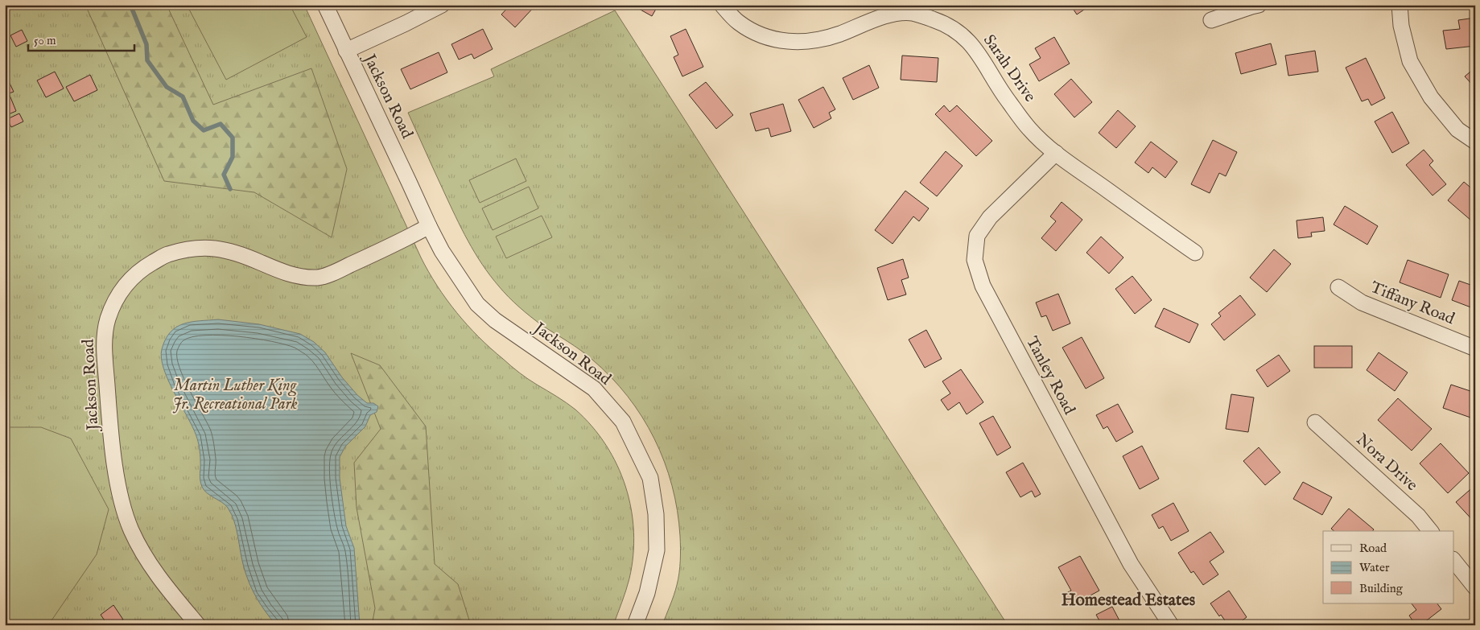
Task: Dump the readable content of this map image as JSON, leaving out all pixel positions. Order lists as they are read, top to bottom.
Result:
{
  "streets": {
    "street": [
      "Sarah Drive",
      "Jackson Road",
      "Tiffany Road",
      "Tanley Road",
      "Nora Drive"
    ]
  },
  "crossings": [
    ["Sarah Drive", "Tanley Road"]
  ],
  "districts": ["Homestead Estates"],
  "parks": ["Martin Luther King Jr. Recreational Park"],
  "legend": ["Road", "Water", "Building"],
  "scale_bar": "50 m"
}
